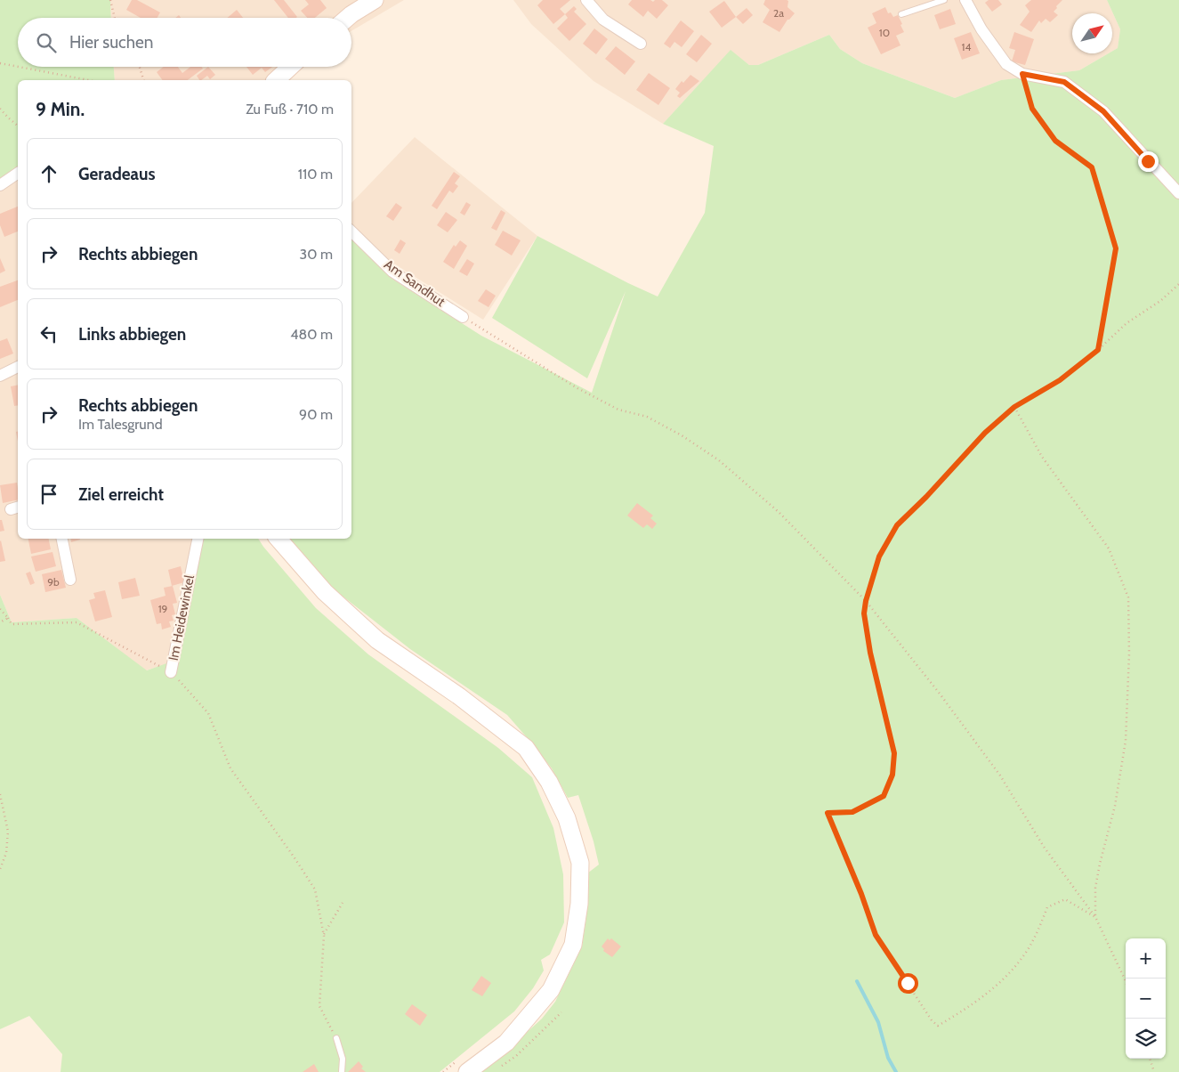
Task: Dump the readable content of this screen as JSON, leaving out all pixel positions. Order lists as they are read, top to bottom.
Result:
{
  "streets": {
    "street": ["Am Sandhut", "Im Heidewinkel"]
  },
  "house_numbers": [
    "2a",
    "10",
    "14",
    "9b",
    "19"
  ],
  "north": "top right",
  "page": {
    "search": "Hier suchen",
    "heading": ["9 Min.", "Zu Fuß · 710 m"],
    "list": [
      ["Geradeaus", "110 m"],
      ["Rechts abbiegen", "30 m"],
      ["Links abbiegen", "480 m"],
      ["Rechts abbiegen", "Im Talesgrund", "90 m"],
      "Ziel erreicht"
    ],
    "map_buttons": ["+", "−"]
  }
}
